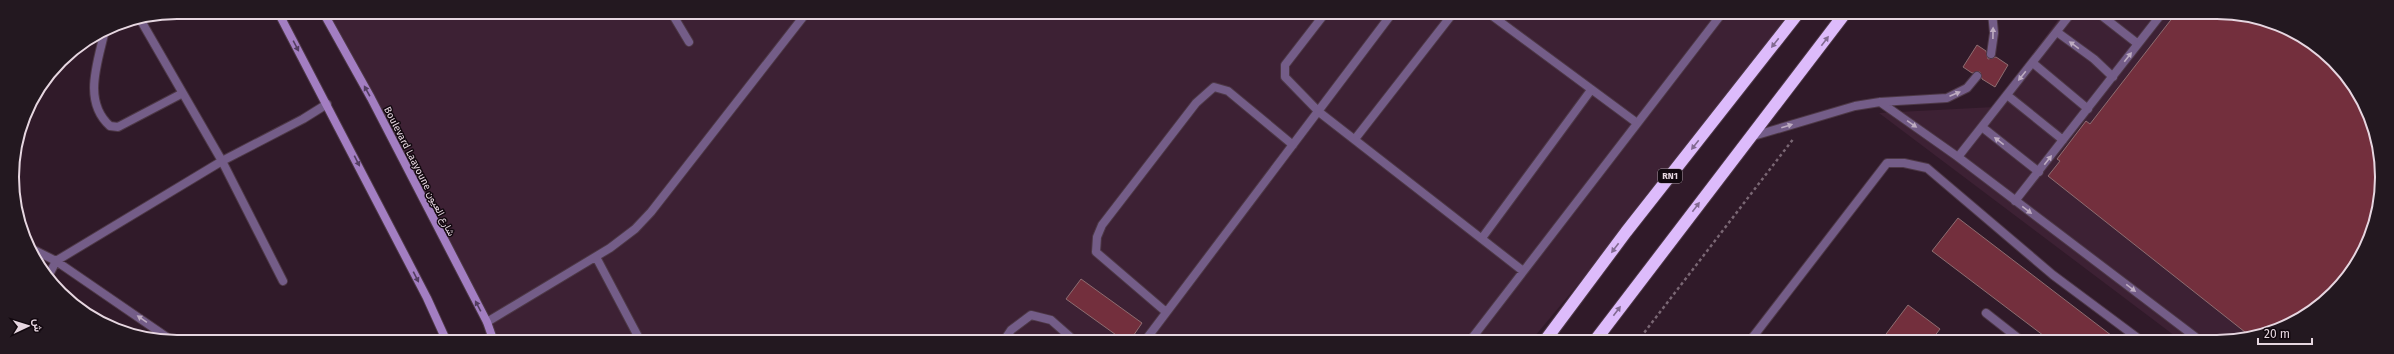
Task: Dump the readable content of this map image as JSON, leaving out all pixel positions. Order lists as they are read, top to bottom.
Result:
{
  "streets": {
    "highway": ["RN1"],
    "street": ["Boulevard Laayoune شارع العيون"]
  },
  "scale_bar": "20 m",
  "north": "right"
}
